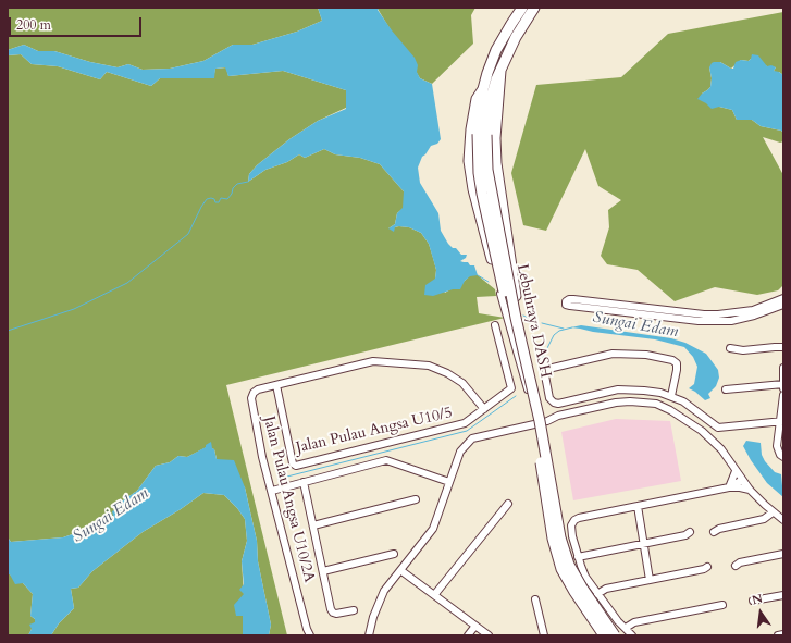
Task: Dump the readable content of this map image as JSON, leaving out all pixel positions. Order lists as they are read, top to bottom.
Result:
{
  "streets": {
    "highway": ["Lebuhraya DASH"],
    "street": ["Jalan Pulau Angsa U10/5", "Jalan Pulau Angsa U10/2A"]
  },
  "crossings": [
    ["Jalan Pulau Angsa U10/5", "Jalan Pulau Angsa U10/2A"]
  ],
  "water": ["Sungai Edam"],
  "scale_bar": "200 m",
  "north": "top"
}
